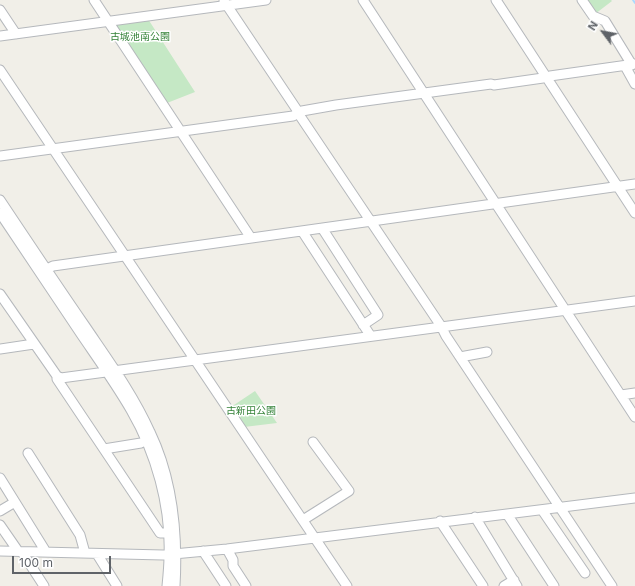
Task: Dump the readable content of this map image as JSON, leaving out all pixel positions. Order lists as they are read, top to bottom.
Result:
{
  "parks": ["古城池南公園", "古新田公園"],
  "scale_bar": "100 m",
  "north": "top left"
}
